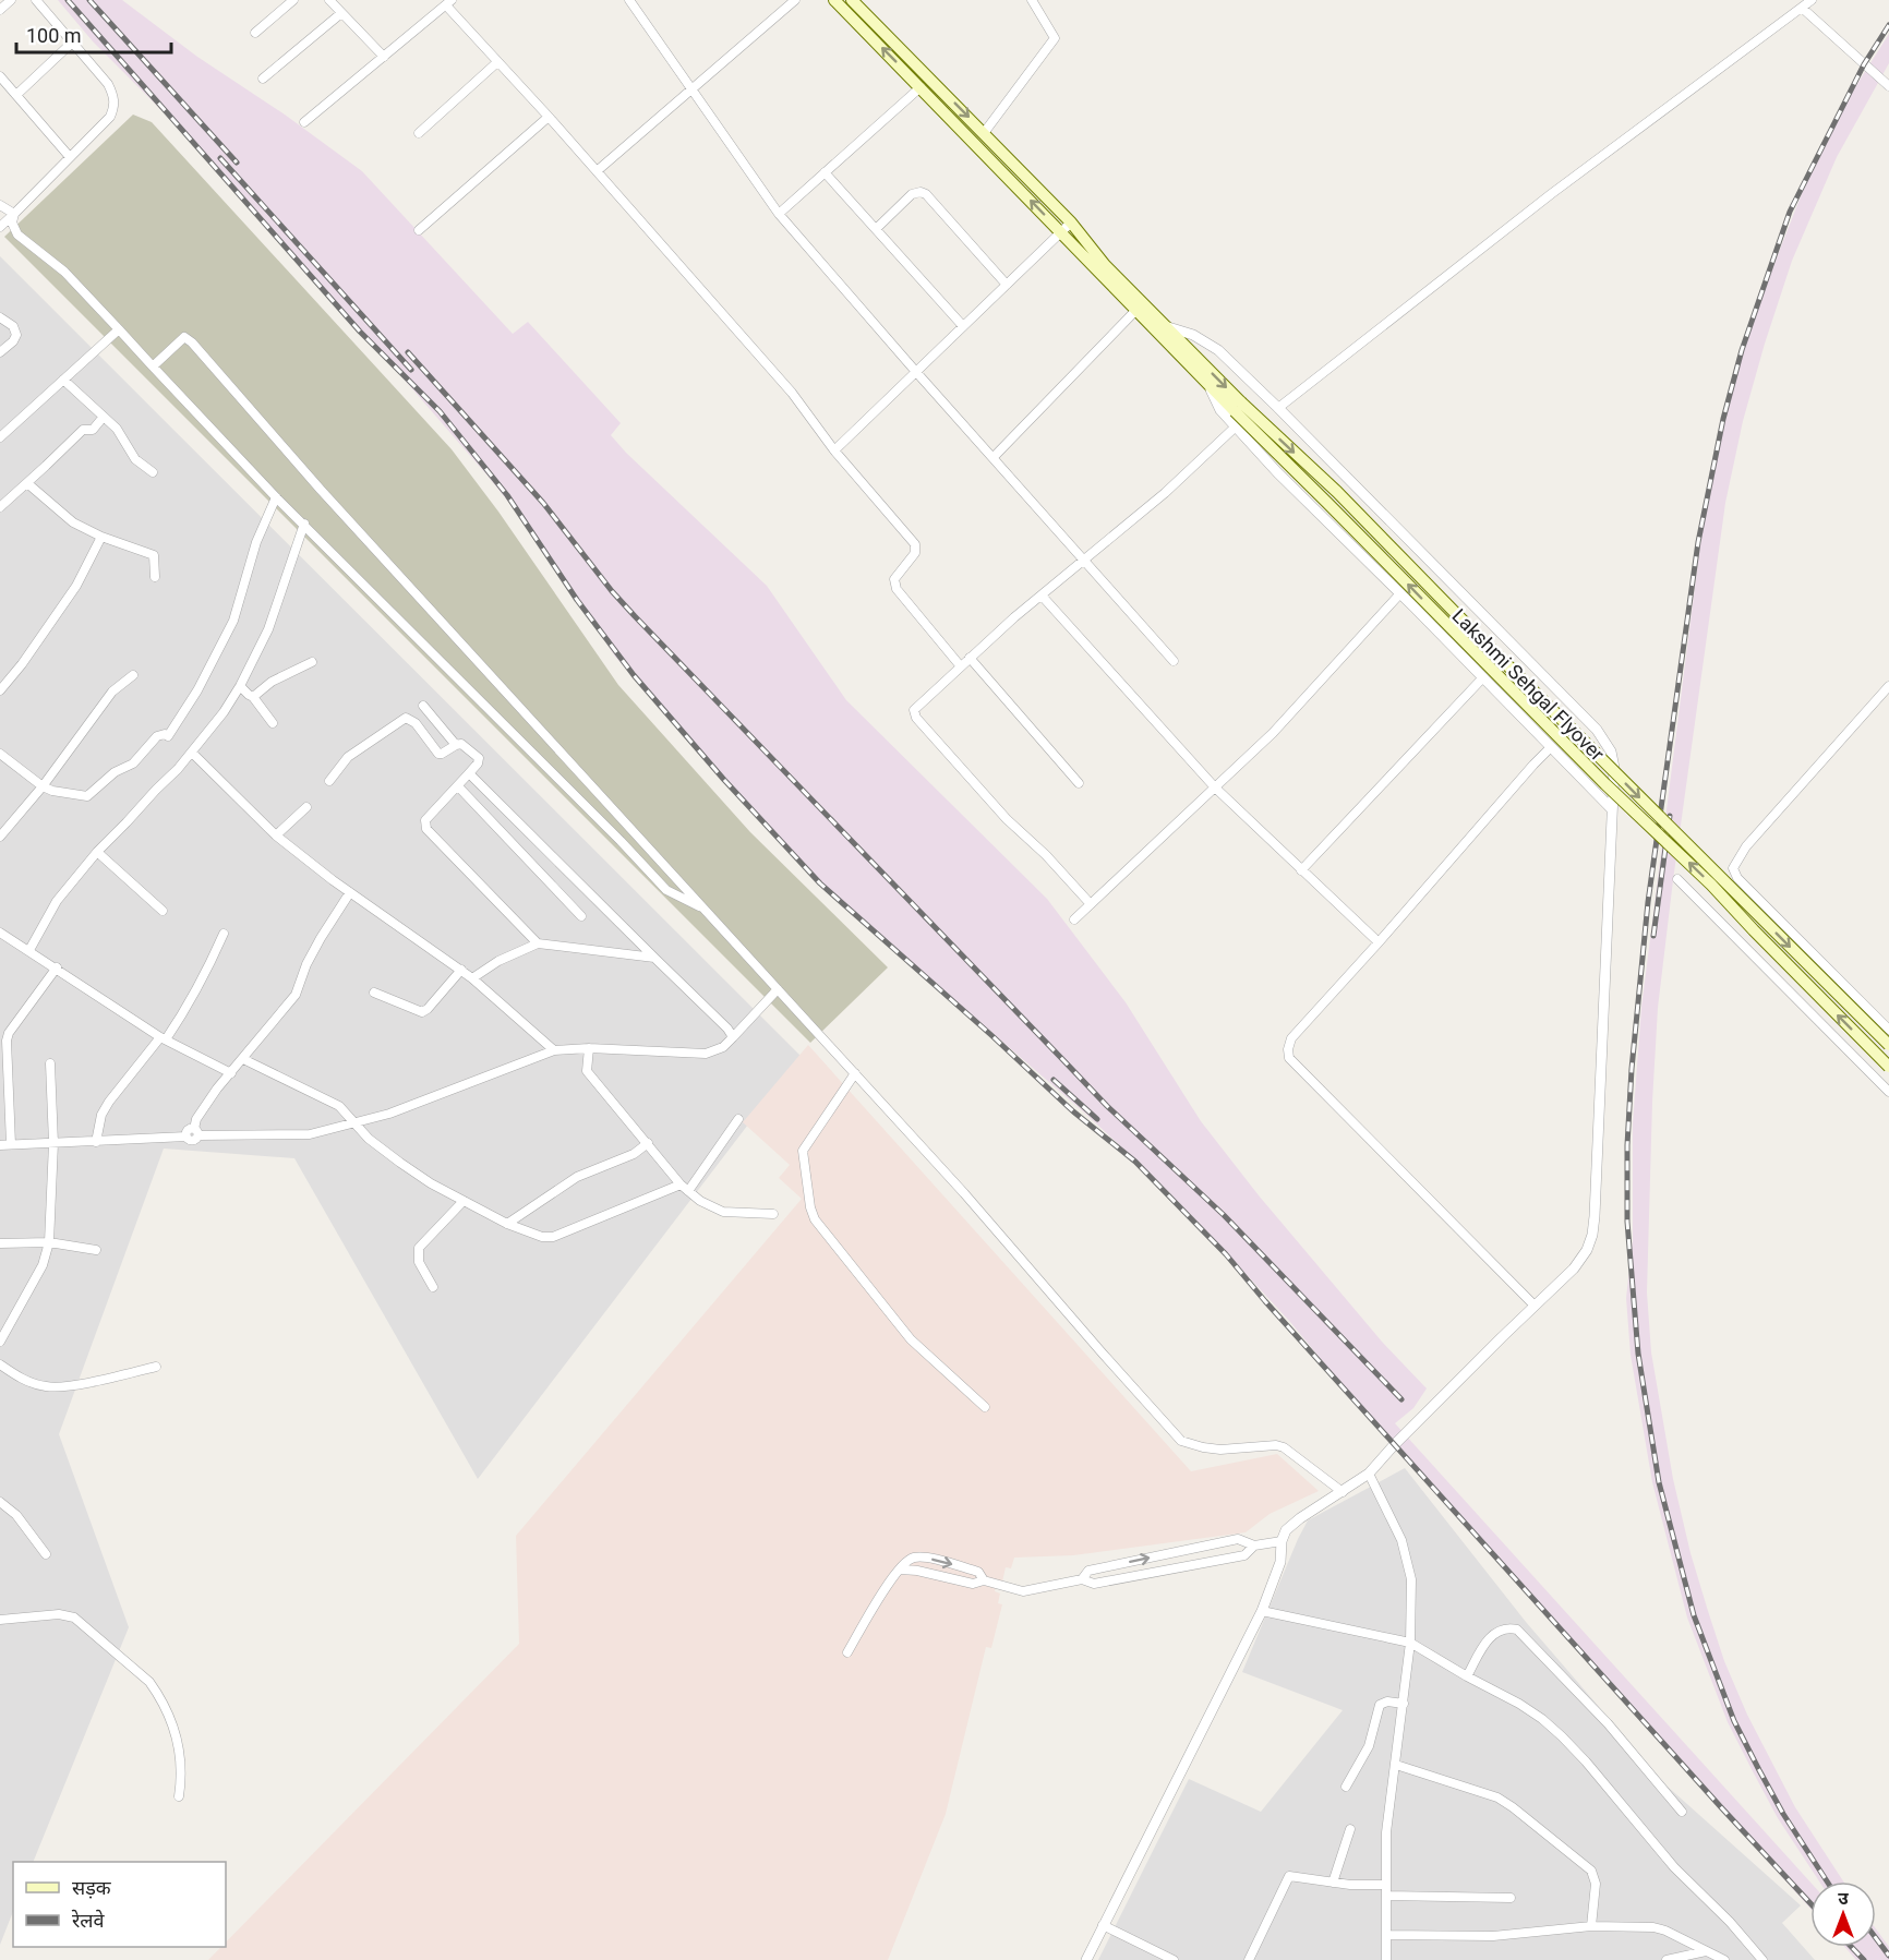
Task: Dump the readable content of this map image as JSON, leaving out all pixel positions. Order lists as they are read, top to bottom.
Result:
{
  "streets": {
    "main road": ["Lakshmi Sehgal Flyover"]
  },
  "legend": ["सड़क", "रेलवे"],
  "scale_bar": "100 m",
  "north": "top"
}
